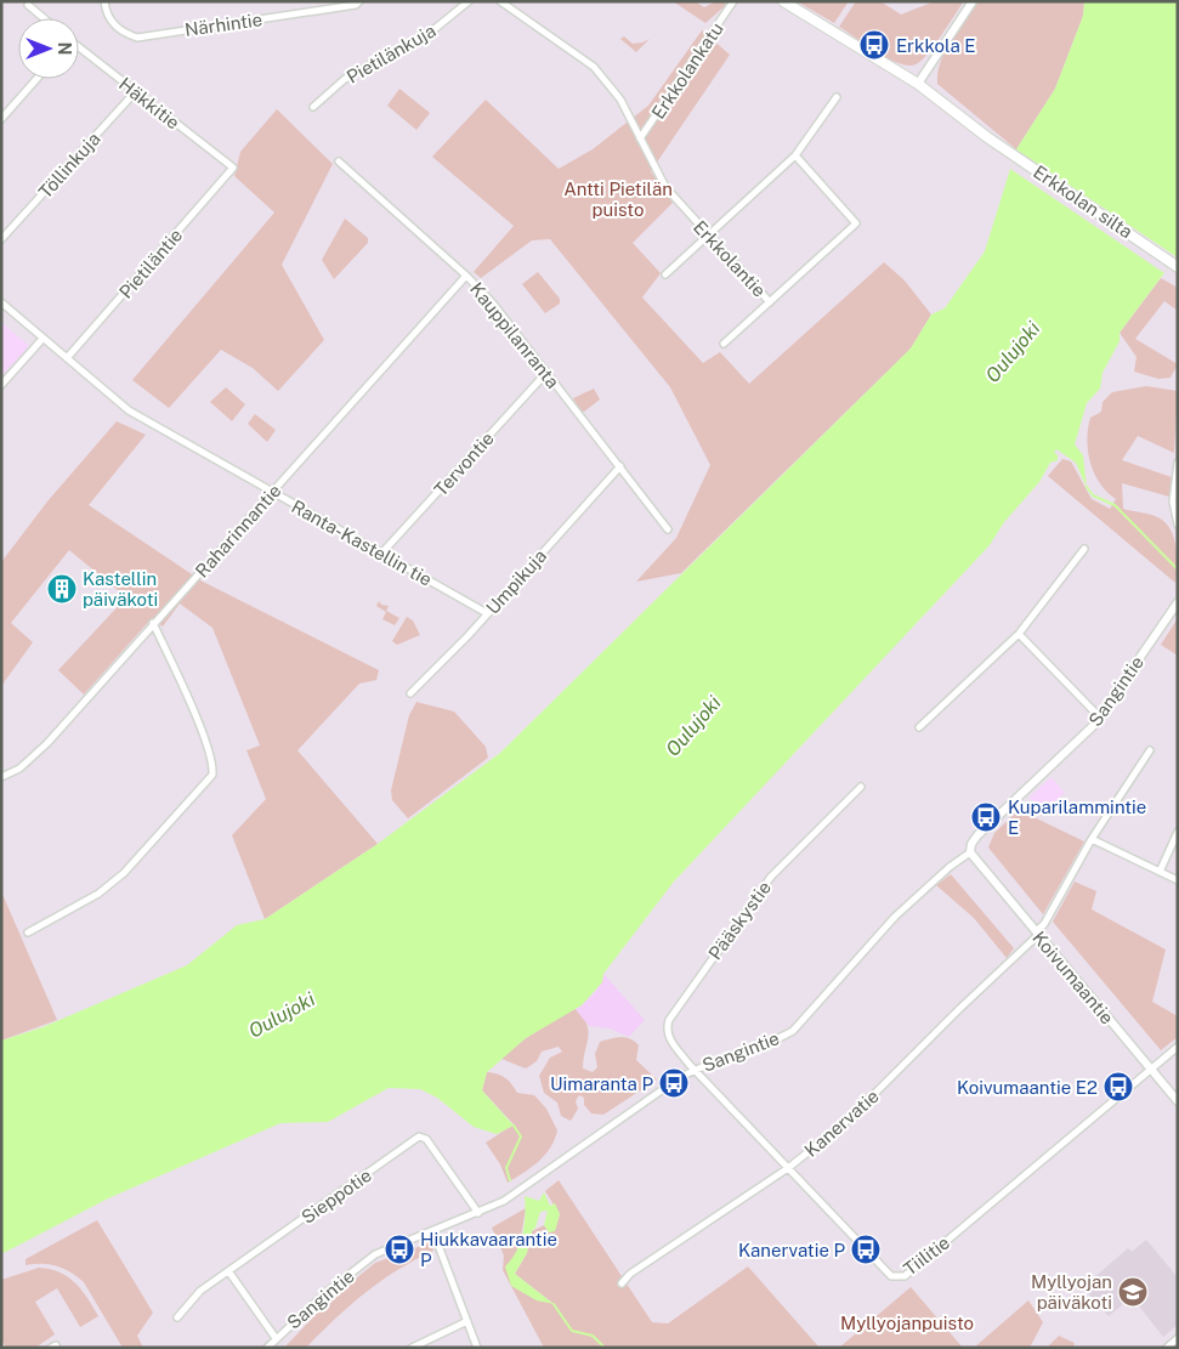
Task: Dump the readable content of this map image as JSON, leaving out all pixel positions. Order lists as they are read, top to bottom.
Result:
{
  "streets": {
    "main road": ["Erkkolan silta"],
    "street": [
      "Närhintie",
      "Pietilänkuja",
      "Erkkolankatu",
      "Häkkitie",
      "Töllinkuja",
      "Erkkolantie",
      "Pietiläntie",
      "Kauppilanranta",
      "Tervontie",
      "Raharinnantie",
      "Ranta-Kastellin tie",
      "Umpikuja",
      "Sangintie",
      "Pääskystie",
      "Koivumaantie",
      "Kanervatie",
      "Sieppotie",
      "Tiilitie"
    ]
  },
  "crossings": [
    ["Erkkolankatu", "Erkkolantie"],
    ["Häkkitie", "Töllinkuja"],
    ["Häkkitie", "Pietiläntie"],
    ["Pietiläntie", "Ranta-Kastellin tie"],
    ["Kauppilanranta", "Tervontie"],
    ["Kauppilanranta", "Raharinnantie"],
    ["Kauppilanranta", "Umpikuja"],
    ["Tervontie", "Ranta-Kastellin tie"],
    ["Raharinnantie", "Ranta-Kastellin tie"],
    ["Ranta-Kastellin tie", "Umpikuja"],
    ["Sangintie", "Pääskystie"],
    ["Sangintie", "Koivumaantie"],
    ["Sangintie", "Sieppotie"],
    ["Sangintie", "Tiilitie"],
    ["Pääskystie", "Tiilitie"],
    ["Koivumaantie", "Kanervatie"],
    ["Koivumaantie", "Tiilitie"],
    ["Kanervatie", "Tiilitie"]
  ],
  "water": ["Oulujoki"],
  "parks": ["Antti Pietilän puisto", "Myllyojanpuisto"],
  "places": {
    "bus stop": [
      "Erkkola E",
      "Kuparilammintie E",
      "Uimaranta P",
      "Koivumaantie E2",
      "Hiukkavaarantie P",
      "Kanervatie P"
    ],
    "building": ["Kastellin päiväkoti"],
    "school or university": ["Myllyojan päiväkoti"]
  },
  "north": "right"
}
